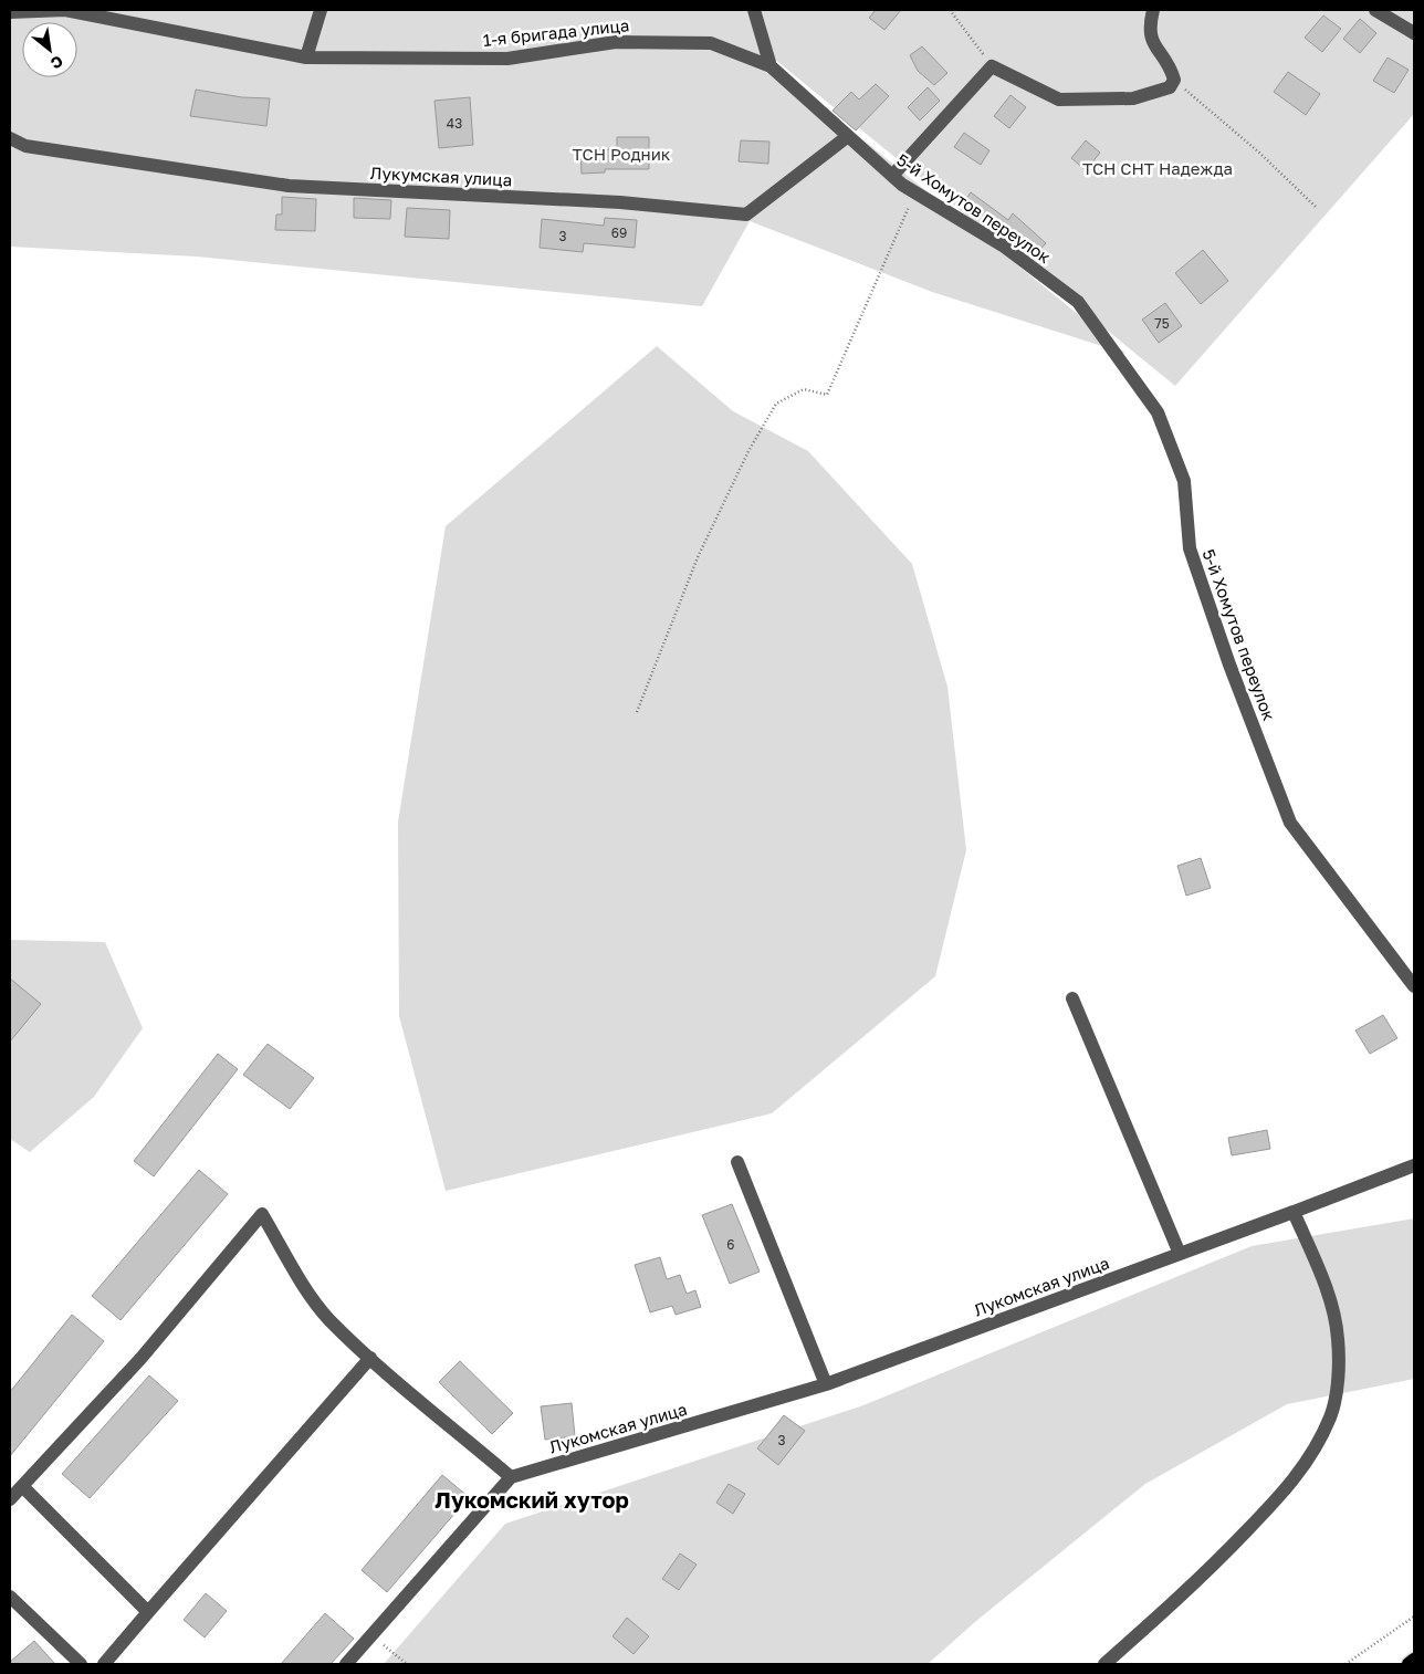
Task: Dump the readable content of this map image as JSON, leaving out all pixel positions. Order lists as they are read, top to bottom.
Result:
{
  "streets": {
    "street": [
      "1-я бригада улица",
      "Лукумская улица",
      "5-й Хомутов переулок",
      "Лукомская улица"
    ]
  },
  "crossings": [
    ["1-я бригада улица", "5-й Хомутов переулок"],
    ["Лукумская улица", "5-й Хомутов переулок"]
  ],
  "districts": ["Лукомский хутор"],
  "parks": ["ТСН Родник", "ТСН СНТ Надежда"],
  "house_numbers": [
    "43",
    "69",
    "3",
    "75",
    "6",
    "3"
  ],
  "north": "bottom right"
}
